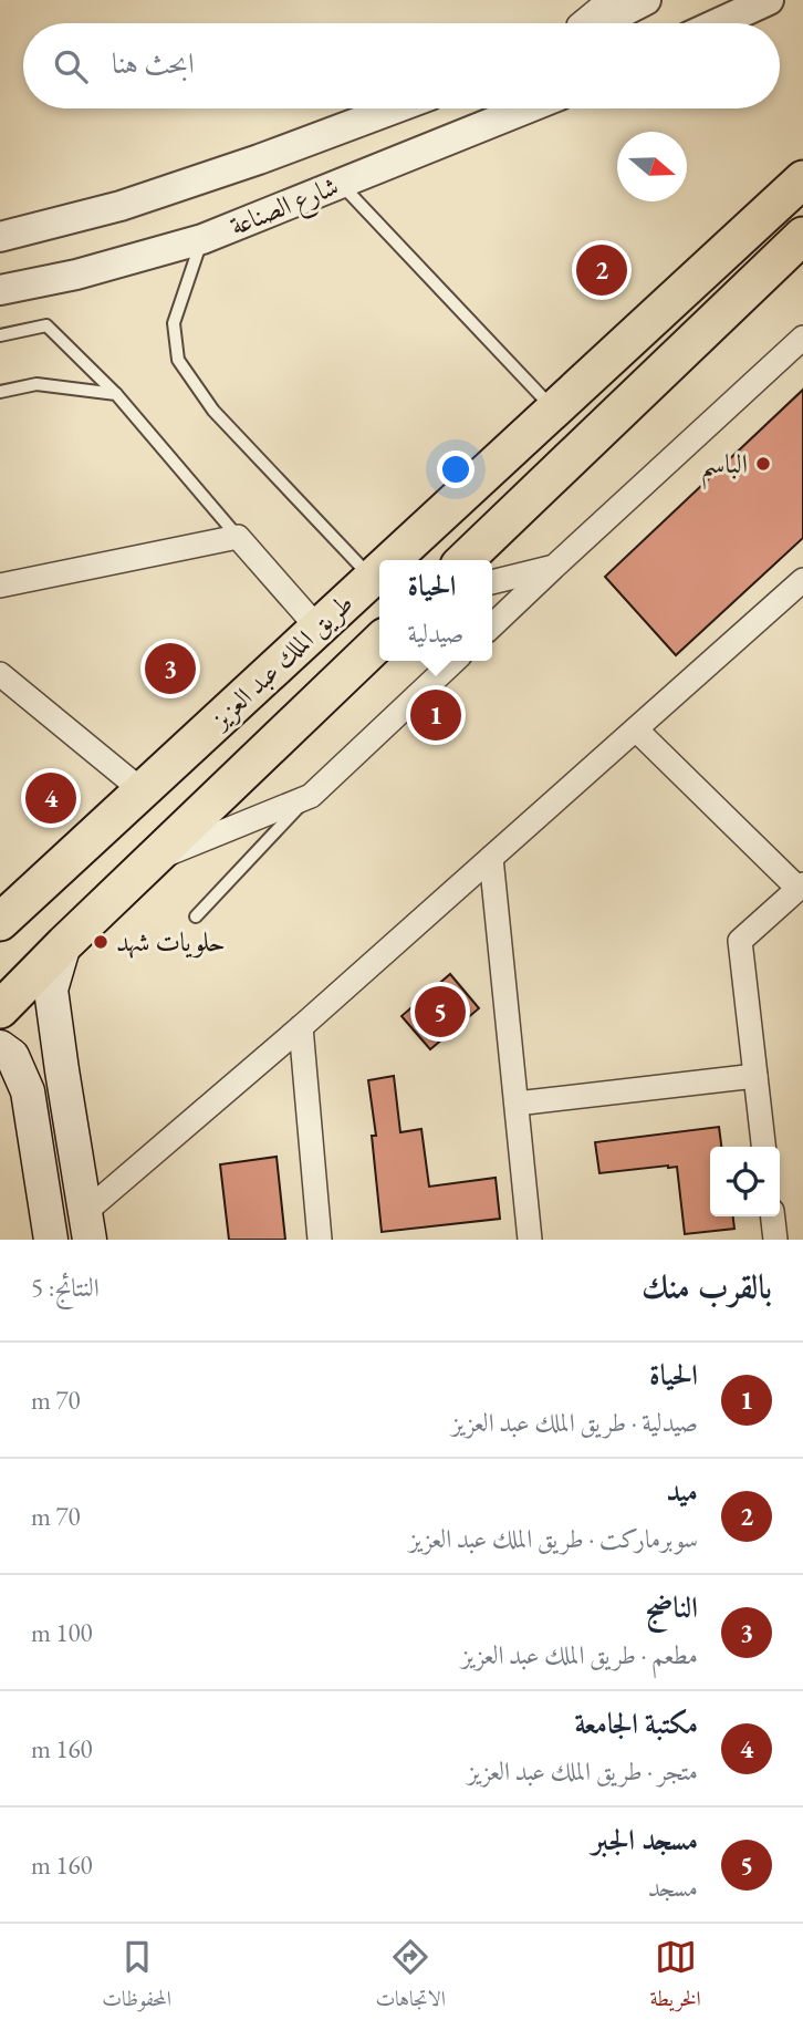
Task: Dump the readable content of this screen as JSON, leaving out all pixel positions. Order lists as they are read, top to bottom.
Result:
{
  "streets": {
    "highway": ["طريق الملك عبد العزيز"],
    "street": ["شارع الصناعة"]
  },
  "places": ["الباسم", "حلويات شهد"],
  "north": "right",
  "page": {
    "search": "ابحث هنا",
    "pins": [
      "2",
      "3",
      "1",
      "4",
      "5"
    ],
    "popup": ["الحياة", "صيدلية"],
    "heading": ["بالقرب منك", "النتائج: 5"],
    "list": [
      {
        "mark": "1",
        "name": "الحياة",
        "note": "صيدلية · طريق الملك عبد العزيز",
        "value": "70 m"
      },
      {
        "mark": "2",
        "name": "ميد",
        "note": "سوبرماركت · طريق الملك عبد العزيز",
        "value": "70 m"
      },
      {
        "mark": "3",
        "name": "الناضج",
        "note": "مطعم · طريق الملك عبد العزيز",
        "value": "100 m"
      },
      {
        "mark": "4",
        "name": "مكتبة الجامعة",
        "note": "متجر · طريق الملك عبد العزيز",
        "value": "160 m"
      },
      {
        "mark": "5",
        "name": "مسجد الجبر",
        "note": "مسجد",
        "value": "160 m"
      }
    ],
    "nav": ["الخريطة", "الاتجاهات", "المحفوظات"]
  }
}
